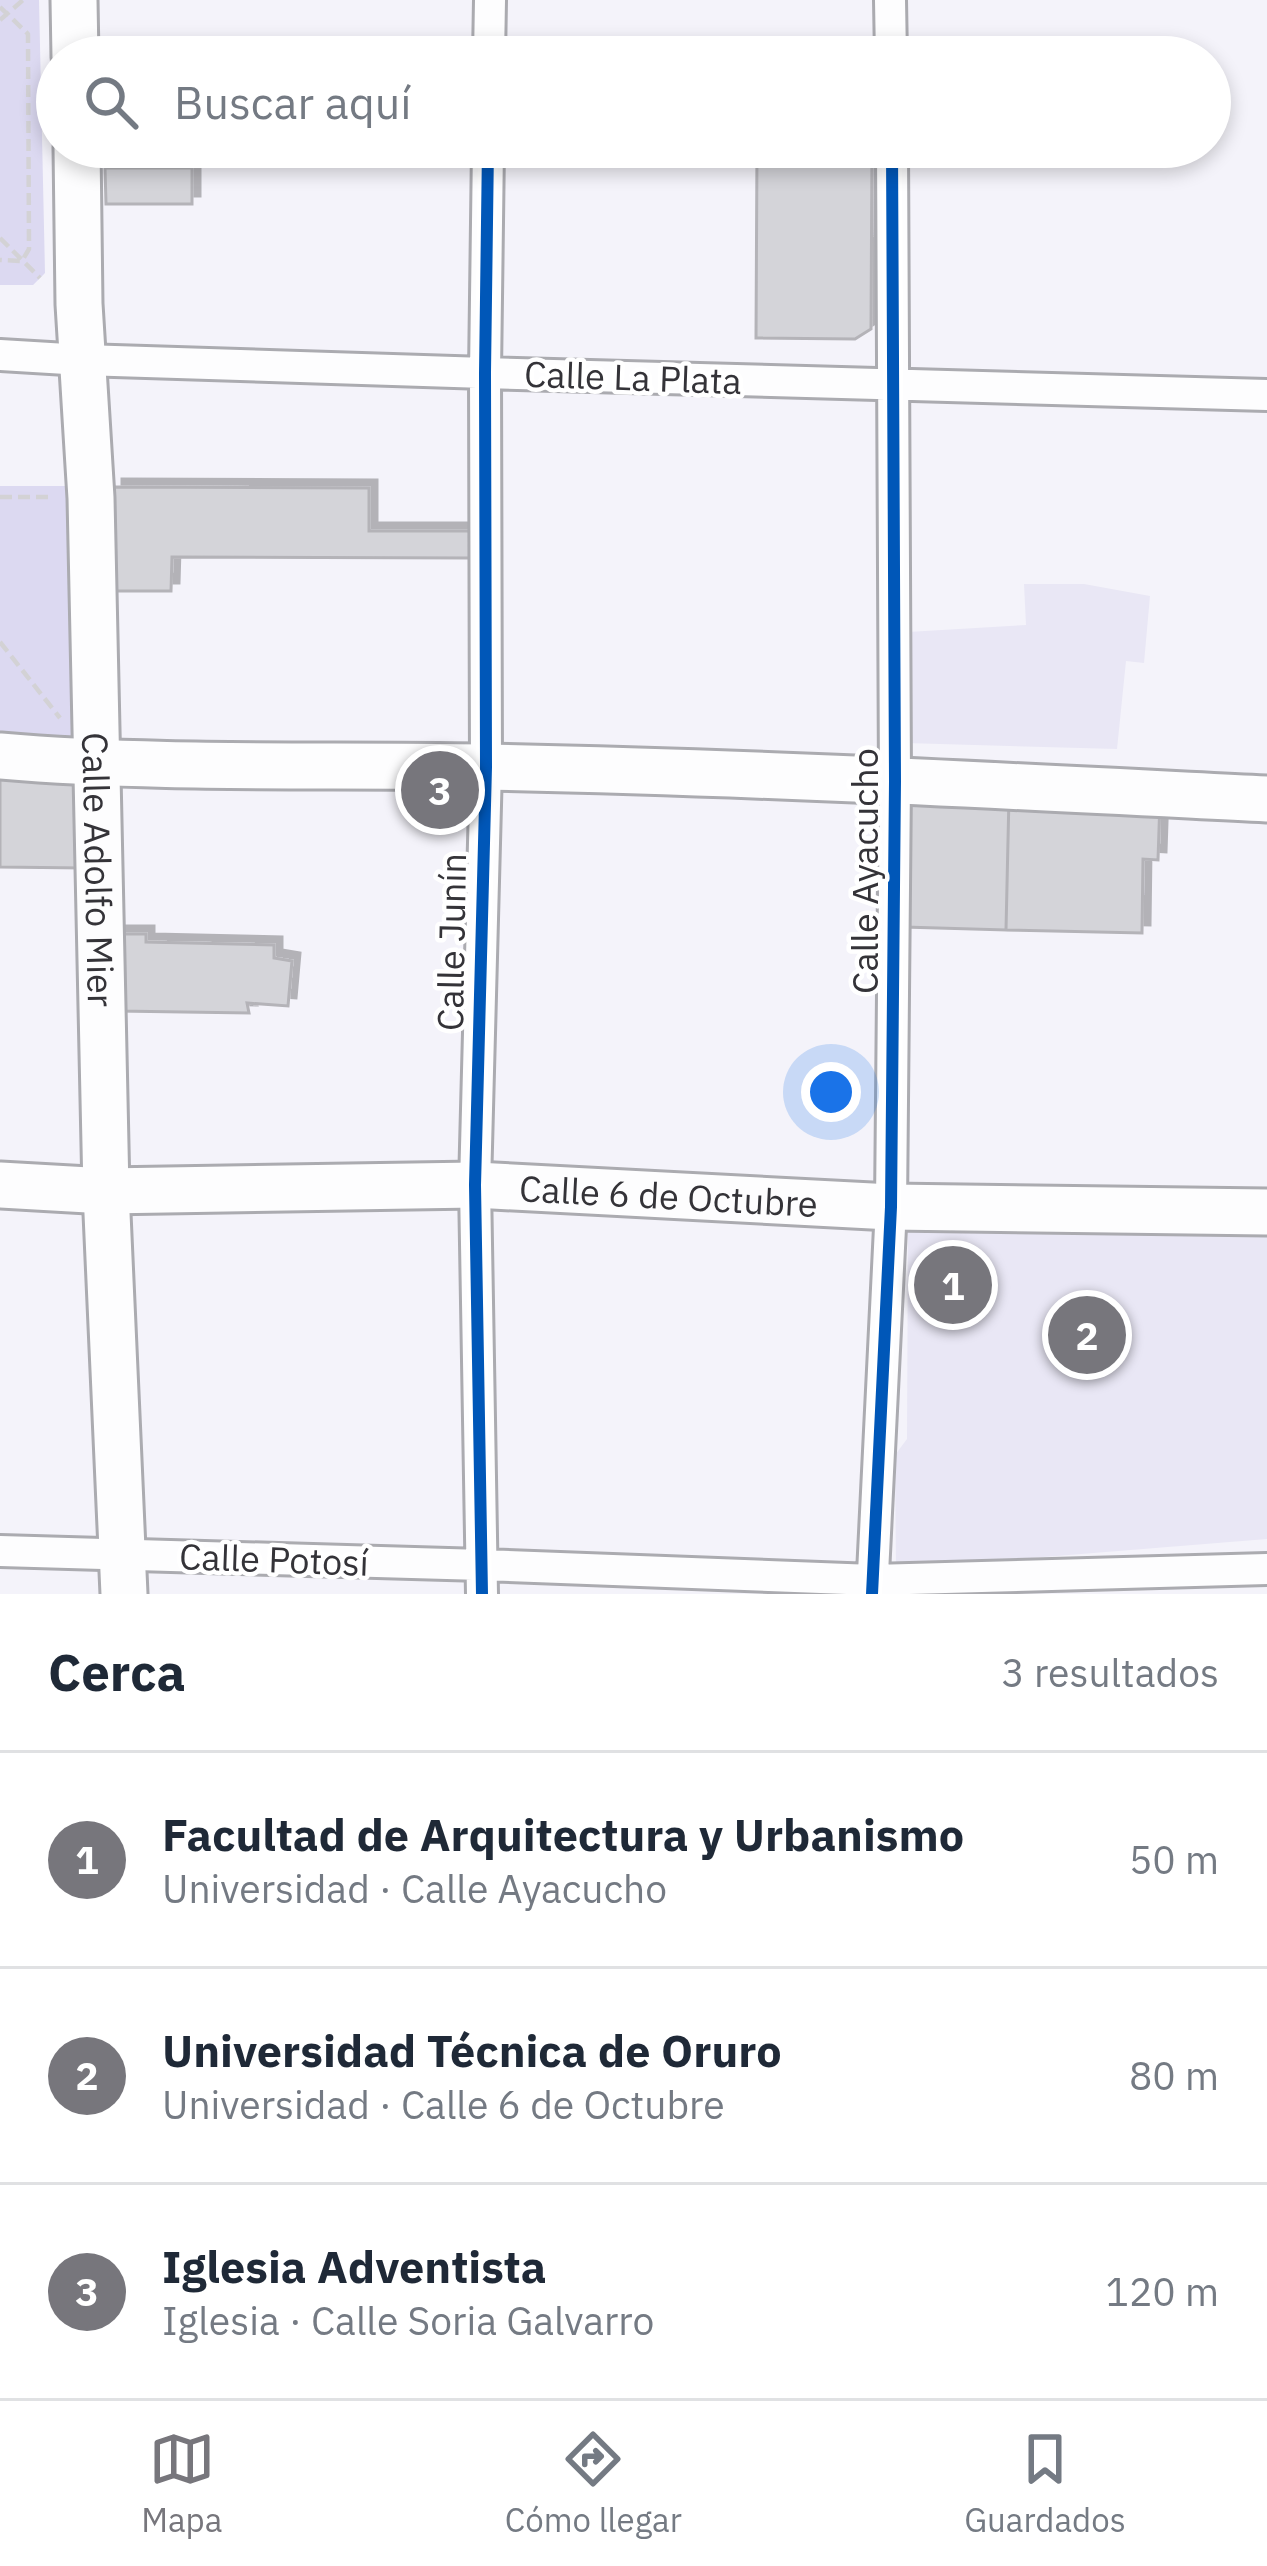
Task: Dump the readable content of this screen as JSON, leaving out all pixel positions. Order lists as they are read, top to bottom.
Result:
{
  "streets": {
    "main road": ["Calle Adolfo Mier", "Calle 6 de Octubre"],
    "street": [
      "Calle La Plata",
      "Calle Ayacucho",
      "Calle Junín",
      "Calle Potosí"
    ]
  },
  "crossings": [
    ["Calle La Plata", "Calle Adolfo Mier"],
    ["Calle La Plata", "Calle Ayacucho"],
    ["Calle La Plata", "Calle Junín"],
    ["Calle Adolfo Mier", "Calle 6 de Octubre"],
    ["Calle Adolfo Mier", "Calle Potosí"],
    ["Calle Ayacucho", "Calle 6 de Octubre"],
    ["Calle Ayacucho", "Calle Potosí"],
    ["Calle Junín", "Calle 6 de Octubre"],
    ["Calle Junín", "Calle Potosí"]
  ],
  "page": {
    "search": "Buscar aquí",
    "pins": ["3", "1", "2"],
    "heading": ["Cerca", "3 resultados"],
    "list": [
      {
        "mark": "1",
        "name": "Facultad de Arquitectura y Urbanismo",
        "note": "Universidad · Calle Ayacucho",
        "value": "50 m"
      },
      {
        "mark": "2",
        "name": "Universidad Técnica de Oruro",
        "note": "Universidad · Calle 6 de Octubre",
        "value": "80 m"
      },
      {
        "mark": "3",
        "name": "Iglesia Adventista",
        "note": "Iglesia · Calle Soria Galvarro",
        "value": "120 m"
      }
    ],
    "nav": ["Mapa", "Cómo llegar", "Guardados"]
  }
}
